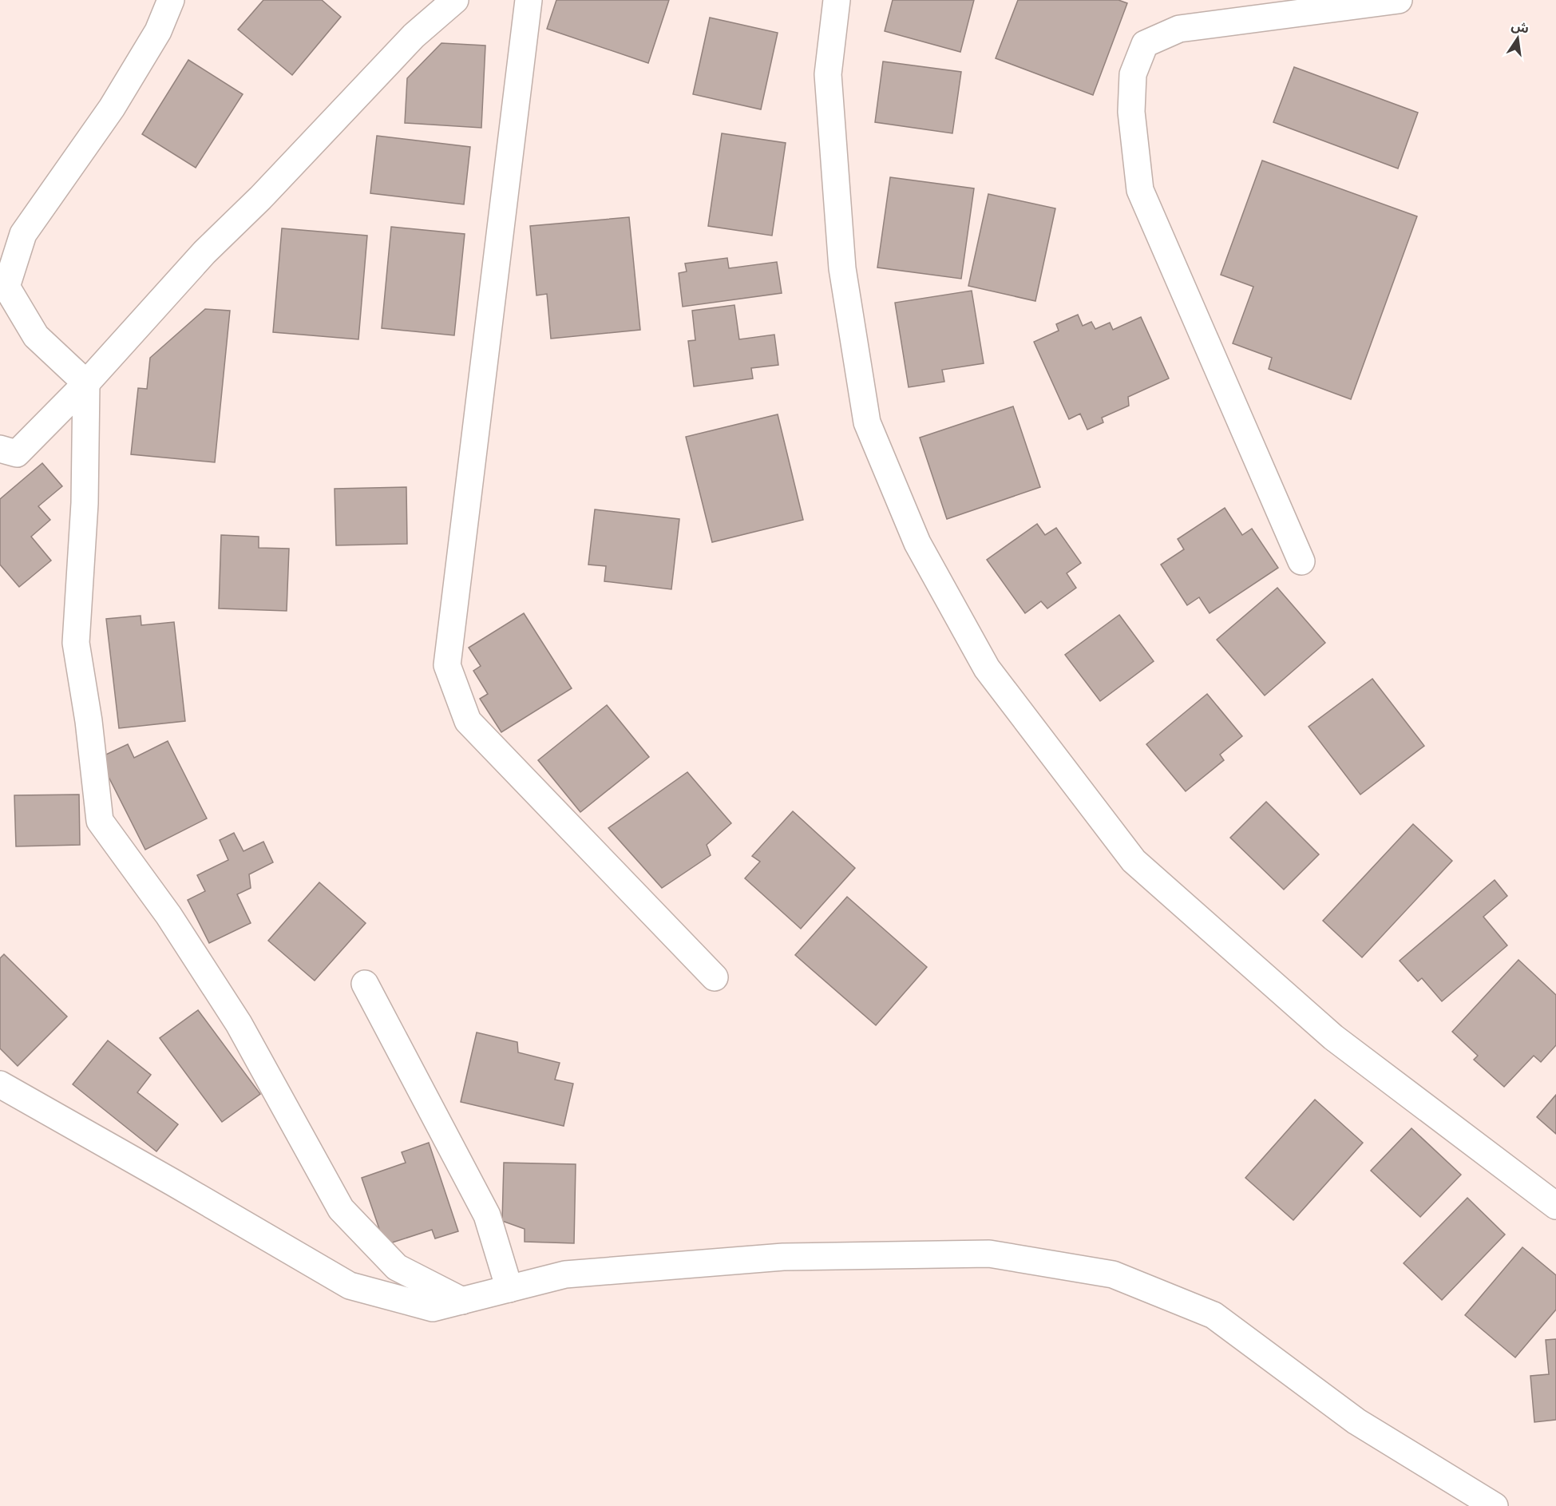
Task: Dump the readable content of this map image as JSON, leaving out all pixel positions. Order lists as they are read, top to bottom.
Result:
{
  "north": "top"
}
